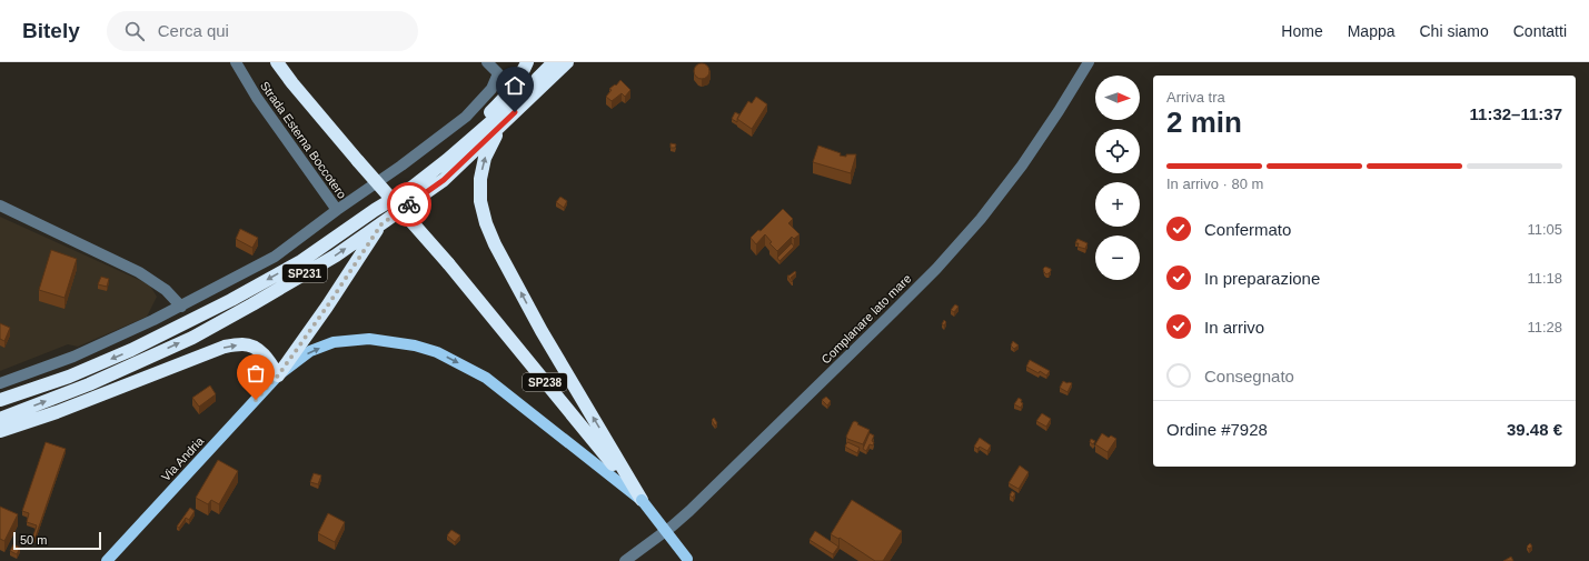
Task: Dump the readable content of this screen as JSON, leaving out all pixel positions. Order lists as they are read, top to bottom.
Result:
{
  "streets": {
    "highway": ["SP231", "SP238"],
    "main road": ["Via Andria"],
    "street": ["Strada Esterna Boccotero", "Complanare lato mare"]
  },
  "crossings": [
    ["SP238", "Via Andria"]
  ],
  "one_way": ["Via Andria"],
  "scale_bar": "50 m",
  "north": "right",
  "page": {
    "header": "Bitely",
    "search": "Cerca qui",
    "nav": [
      "Home",
      "Mappa",
      "Chi siamo",
      "Contatti"
    ],
    "map_buttons": ["+", "−"],
    "heading": ["2 min", "Arriva tra", "11:32–11:37"],
    "panel": ["Ordine #7928", "39.48 €"],
    "bar": "In arrivo · 80 m",
    "list": [
      ["Confermato", "11:05"],
      ["In preparazione", "11:18"],
      ["In arrivo", "11:28"],
      "Consegnato"
    ],
    "scale": "50 m"
  }
}
